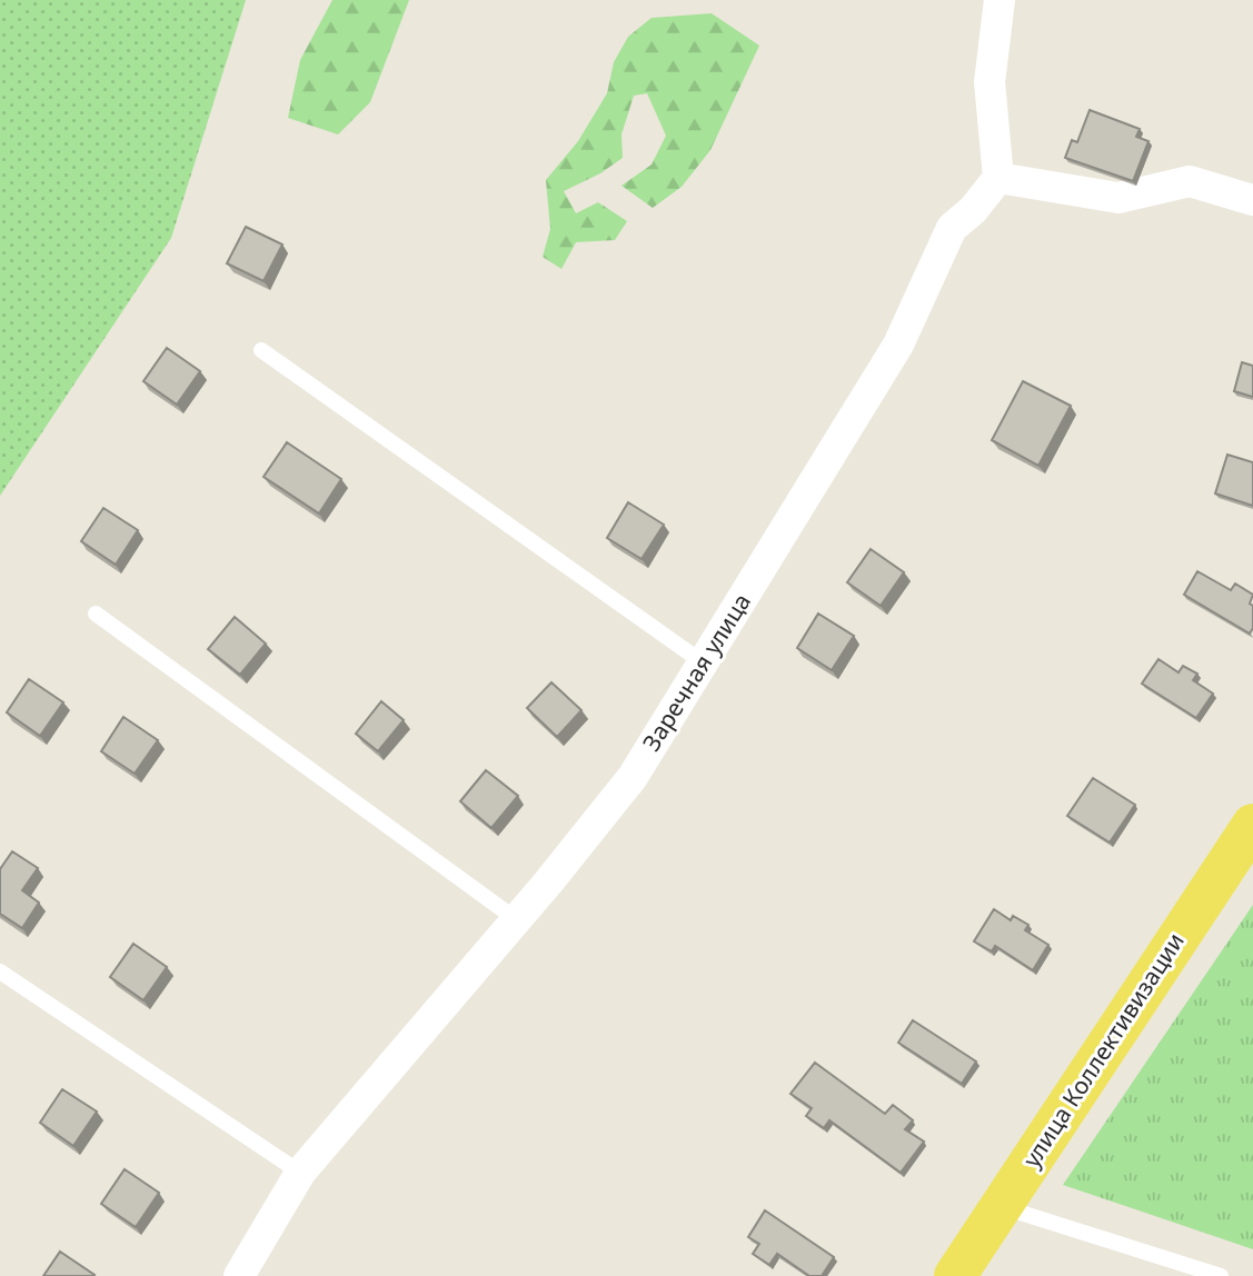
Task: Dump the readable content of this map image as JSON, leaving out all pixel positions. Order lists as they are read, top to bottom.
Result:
{
  "streets": {
    "main road": ["улица Коллективизации"],
    "street": ["Заречная улица"]
  }
}
